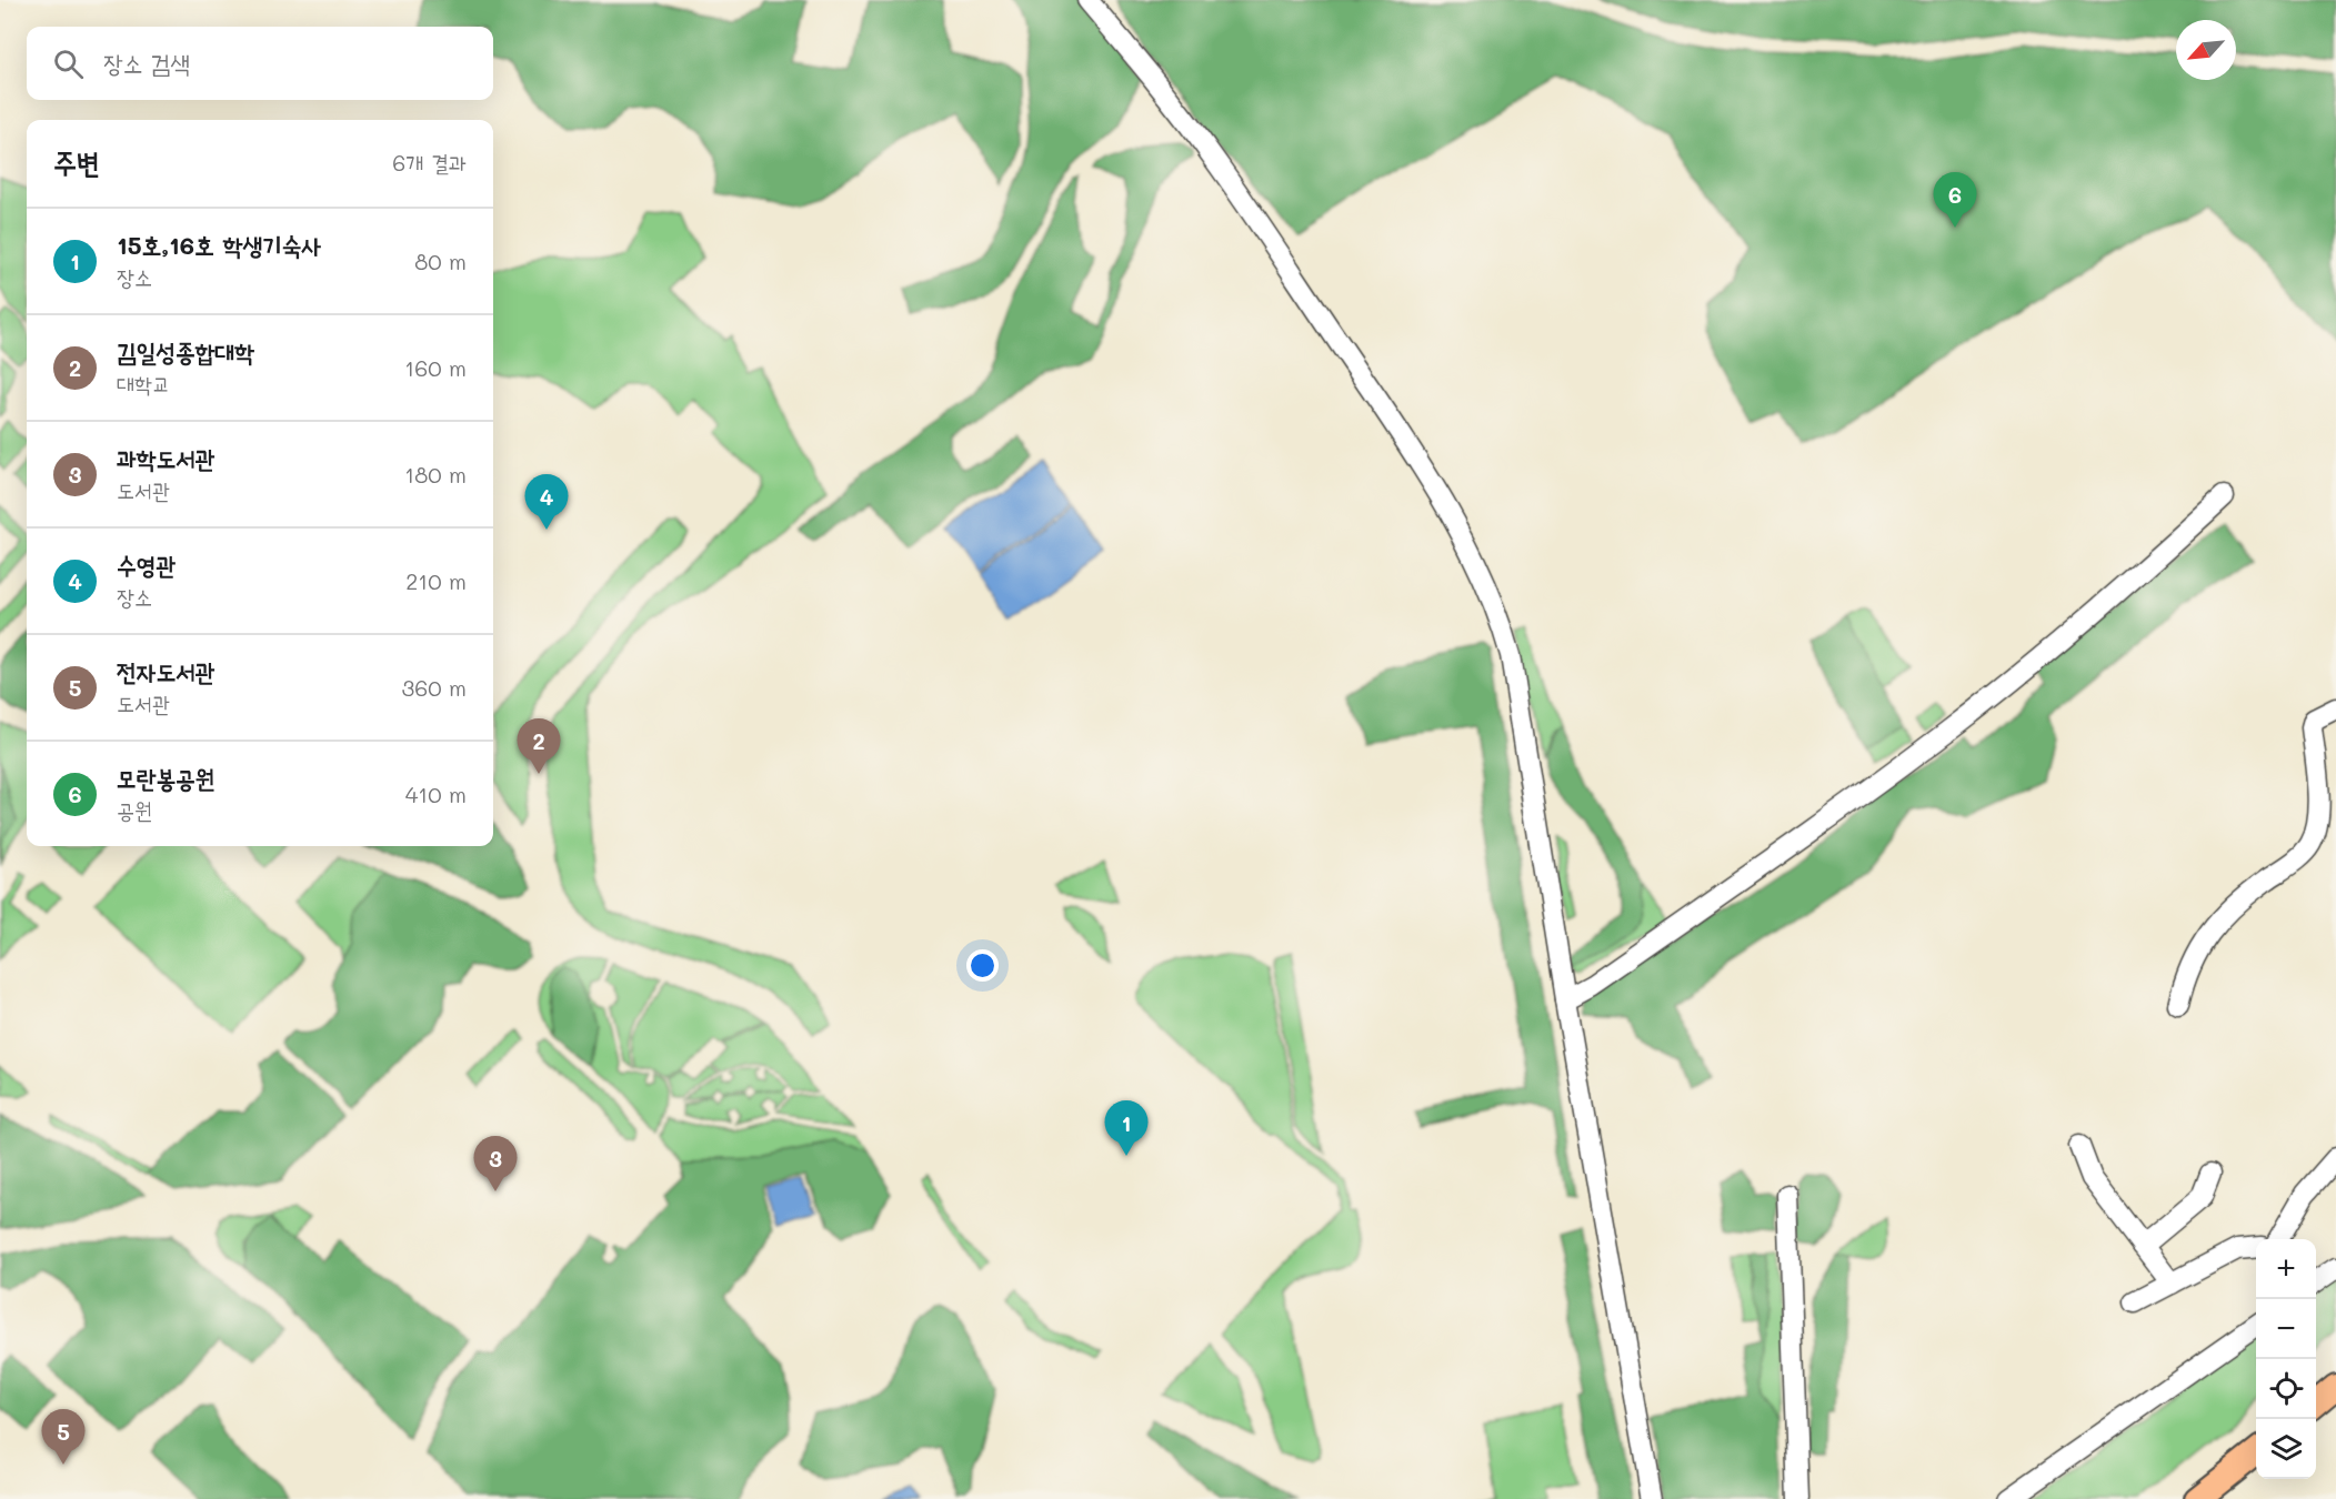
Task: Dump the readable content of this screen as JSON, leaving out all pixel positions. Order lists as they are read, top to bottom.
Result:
{
  "north": "bottom left",
  "page": {
    "search": "장소 검색",
    "heading": ["주변", "6개 결과"],
    "pins": [
      "6",
      "4",
      "2",
      "1",
      "3",
      "5"
    ],
    "list": [
      {
        "mark": "1",
        "name": "15호,16호 학생기숙사",
        "note": "장소",
        "value": "80 m"
      },
      {
        "mark": "2",
        "name": "김일성종합대학",
        "note": "대학교",
        "value": "160 m"
      },
      {
        "mark": "3",
        "name": "과학도서관",
        "note": "도서관",
        "value": "180 m"
      },
      {
        "mark": "4",
        "name": "수영관",
        "note": "장소",
        "value": "210 m"
      },
      {
        "mark": "5",
        "name": "전자도서관",
        "note": "도서관",
        "value": "360 m"
      },
      {
        "mark": "6",
        "name": "모란봉공원",
        "note": "공원",
        "value": "410 m"
      }
    ],
    "map_buttons": ["+", "−"]
  }
}
